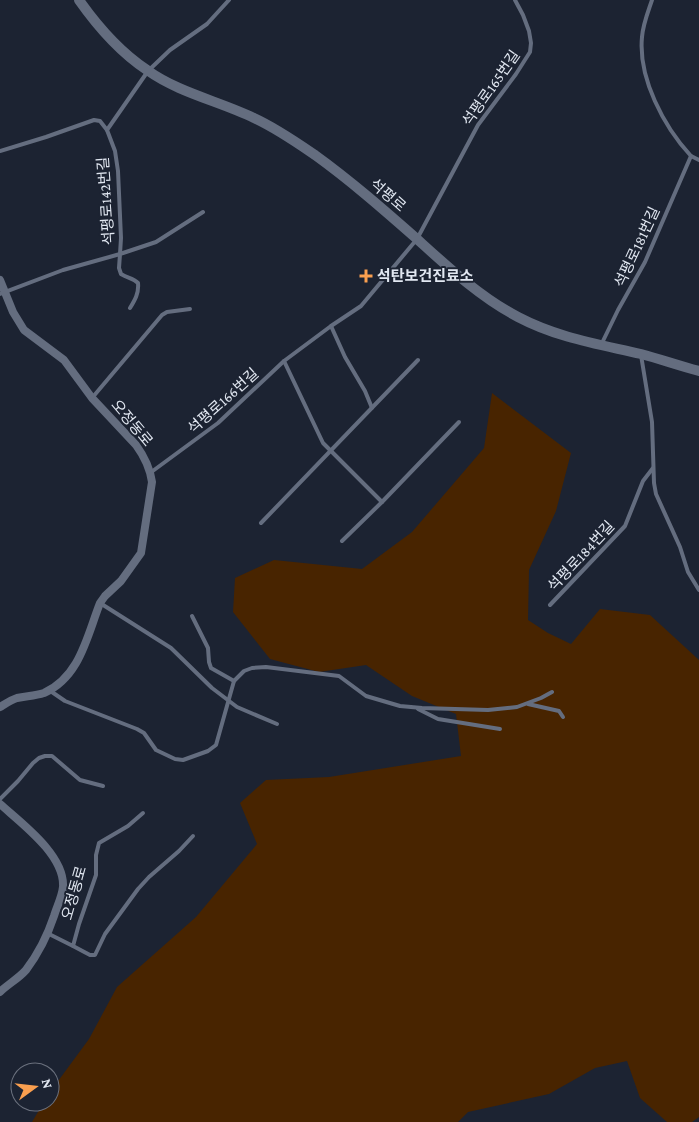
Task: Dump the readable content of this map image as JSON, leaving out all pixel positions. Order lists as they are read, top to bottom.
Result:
{
  "streets": {
    "street": ["석평로", "오정동로"],
    "lane": [
      "석평로165번길",
      "석평로142번길",
      "석평로181번길",
      "석평로166번길",
      "석평로184번길"
    ]
  },
  "crossings": [
    ["석평로165번길", "석평로"],
    ["석평로165번길", "석평로166번길"],
    ["석평로", "석평로181번길"],
    ["석평로", "석평로166번길"],
    ["석평로142번길", "오정동로"],
    ["석평로166번길", "오정동로"]
  ],
  "places": {
    "health": ["석탄보건진료소"]
  },
  "north": "right"
}
